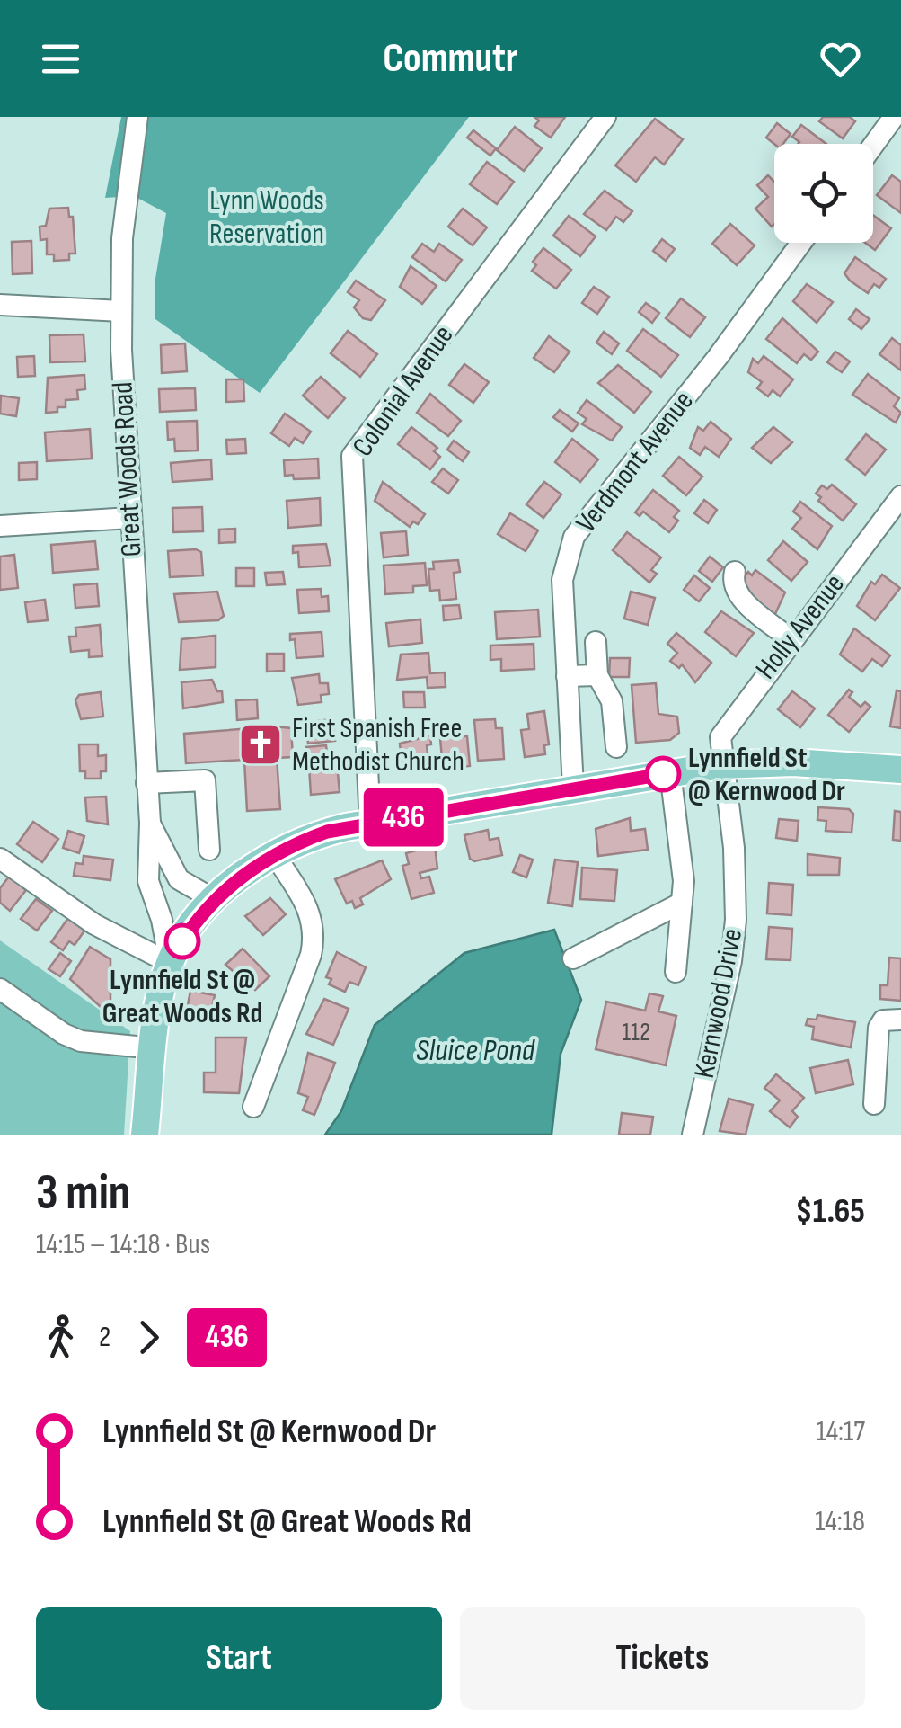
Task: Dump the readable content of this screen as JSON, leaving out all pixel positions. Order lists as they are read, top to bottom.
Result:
{
  "streets": {
    "street": [
      "Colonial Avenue",
      "Verdmont Avenue",
      "Great Woods Road",
      "Holly Avenue",
      "Kernwood Drive"
    ]
  },
  "crossings": [
    ["Holly Avenue", "Kernwood Drive"]
  ],
  "water": ["Sluice Pond"],
  "parks": ["Lynn Woods Reservation"],
  "places": {
    "church": ["First Spanish Free Methodist Church"],
    "other": ["Lynnfield St @ Kernwood Dr", "Lynnfield St @ Great Woods Rd"]
  },
  "lines": ["bus line 436"],
  "house_numbers": ["112"],
  "page": {
    "header": "Commutr",
    "on_map": "436",
    "heading": ["3 min", "14:15 – 14:18 · Bus", "$1.65"],
    "legs": ["2", "436"],
    "list": [
      {
        "name": "Lynnfield St @ Kernwood Dr",
        "value": "14:17"
      },
      {
        "name": "Lynnfield St @ Great Woods Rd",
        "value": "14:18"
      }
    ],
    "buttons": ["Start", "Tickets"]
  }
}
